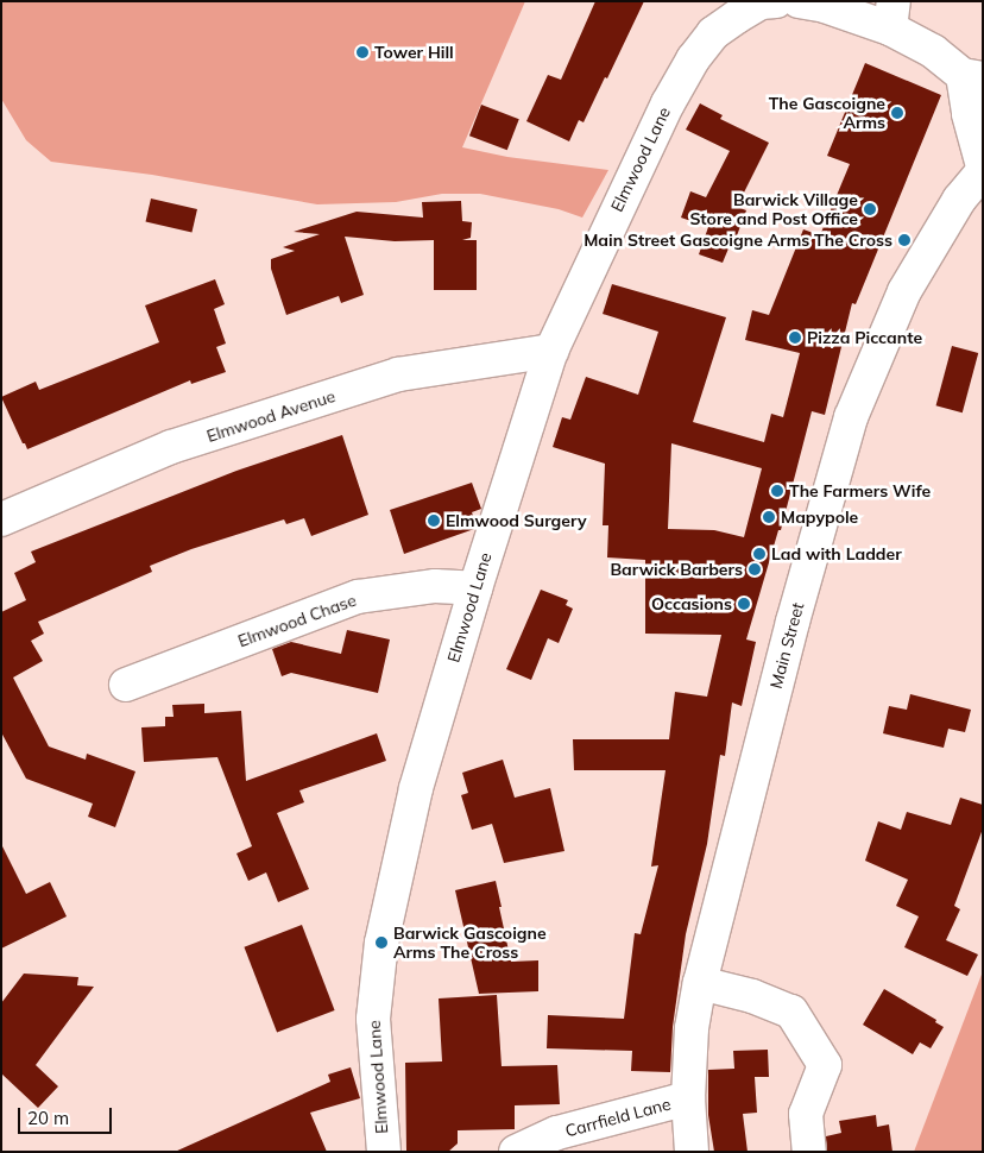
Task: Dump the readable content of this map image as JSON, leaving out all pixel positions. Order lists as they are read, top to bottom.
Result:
{
  "streets": {
    "street": [
      "Elmwood Lane",
      "Elmwood Avenue",
      "Elmwood Chase",
      "Main Street",
      "Carrfield Lane"
    ]
  },
  "crossings": [
    ["Elmwood Lane", "Elmwood Avenue"],
    ["Elmwood Lane", "Elmwood Chase"],
    ["Main Street", "Carrfield Lane"]
  ],
  "places": [
    "Tower Hill",
    "The Gascoigne Arms",
    "Barwick Village Store and Post Office",
    "Main Street Gascoigne Arms The Cross",
    "Pizza Piccante",
    "The Farmers Wife",
    "Mapypole",
    "Elmwood Surgery",
    "Lad with Ladder",
    "Barwick Barbers",
    "Occasions",
    "Barwick Gascoigne Arms The Cross"
  ],
  "scale_bar": "20 m"
}
